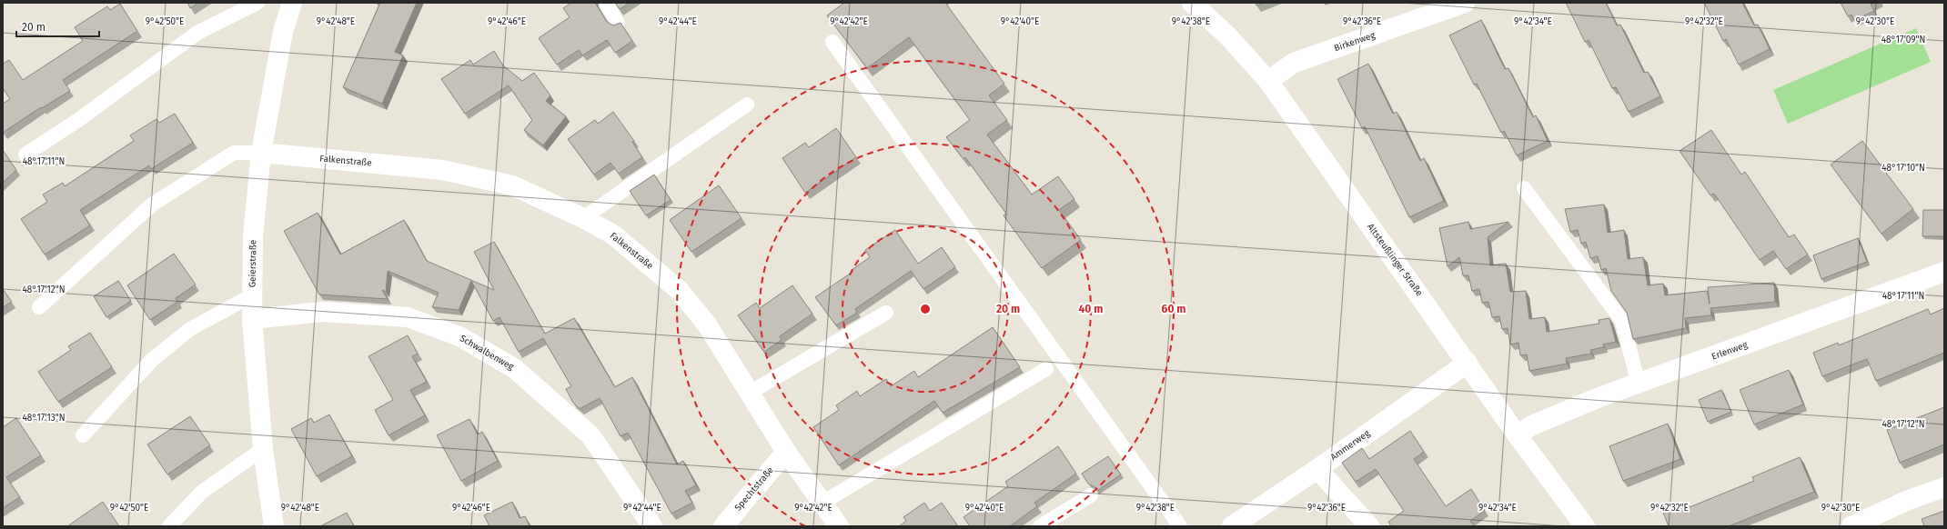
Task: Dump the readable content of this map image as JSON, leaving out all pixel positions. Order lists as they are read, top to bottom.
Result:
{
  "streets": {
    "street": [
      "Birkenweg",
      "Falkenstraße",
      "Altsteußlinger Straße",
      "Geierstraße",
      "Erlenweg",
      "Schwalbenweg",
      "Ammerweg",
      "Spechtstraße"
    ]
  },
  "crossings": [
    ["Birkenweg", "Altsteußlinger Straße"],
    ["Falkenstraße", "Geierstraße"],
    ["Falkenstraße", "Spechtstraße"],
    ["Altsteußlinger Straße", "Erlenweg"],
    ["Altsteußlinger Straße", "Ammerweg"],
    ["Geierstraße", "Schwalbenweg"]
  ],
  "scale_bar": "20 m",
  "coordinates": [
    "9°42'50\"E",
    "9°42'48\"E",
    "9°42'46\"E",
    "9°42'44\"E",
    "9°42'42\"E",
    "9°42'40\"E",
    "9°42'38\"E",
    "9°42'36\"E",
    "9°42'34\"E",
    "9°42'32\"E",
    "9°42'30\"E",
    "48°17'09\"N",
    "48°17'11\"N",
    "48°17'10\"N",
    "48°17'12\"N",
    "48°17'13\"N"
  ],
  "rings": ["20 m", "40 m", "60 m"]
}
